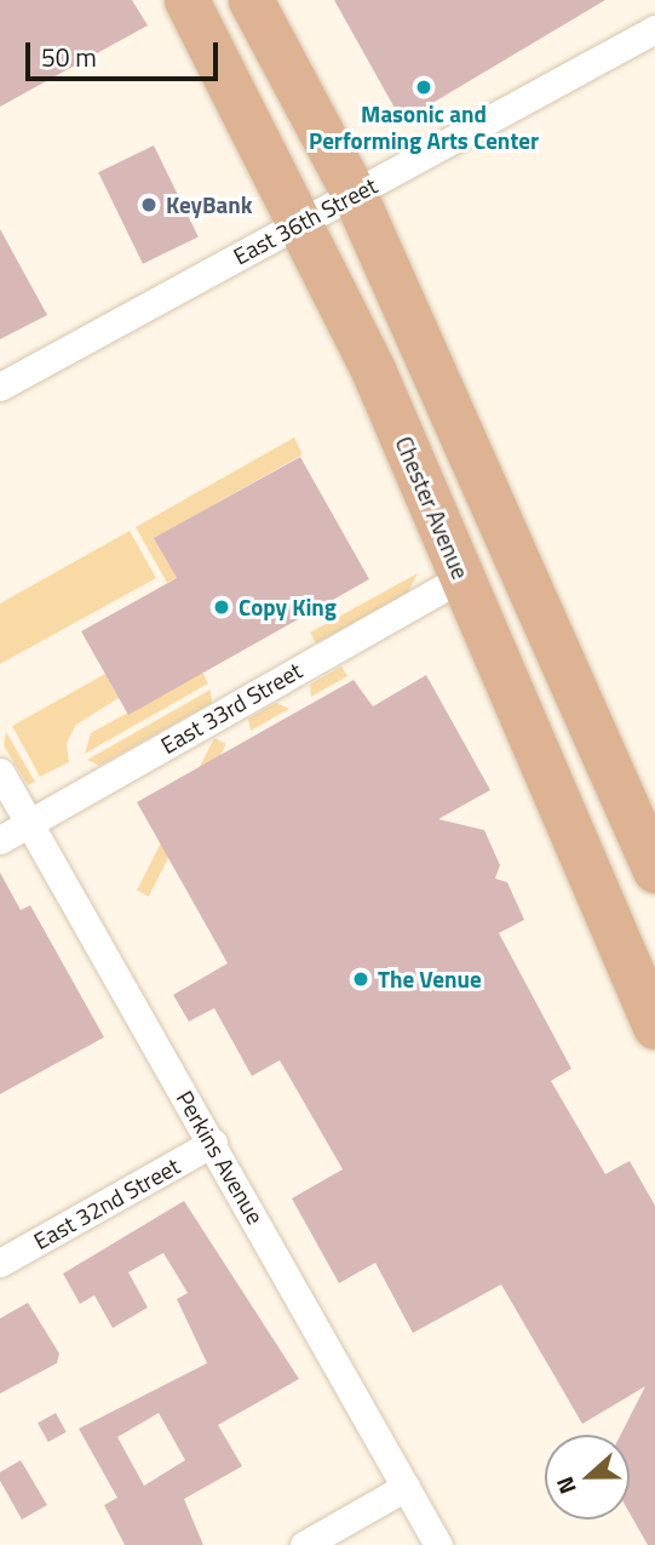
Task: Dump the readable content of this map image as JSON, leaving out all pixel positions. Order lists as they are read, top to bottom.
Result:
{
  "streets": {
    "main road": ["Chester Avenue"],
    "street": [
      "East 36th Street",
      "East 33rd Street",
      "Perkins Avenue",
      "East 32nd Street"
    ]
  },
  "crossings": [
    ["East 36th Street", "Chester Avenue"],
    ["Chester Avenue", "East 33rd Street"],
    ["East 33rd Street", "Perkins Avenue"],
    ["Perkins Avenue", "East 32nd Street"]
  ],
  "places": [
    "Masonic and Performing Arts Center",
    "KeyBank",
    "Copy King",
    "The Venue"
  ],
  "scale_bar": "50 m",
  "north": "left"
}
